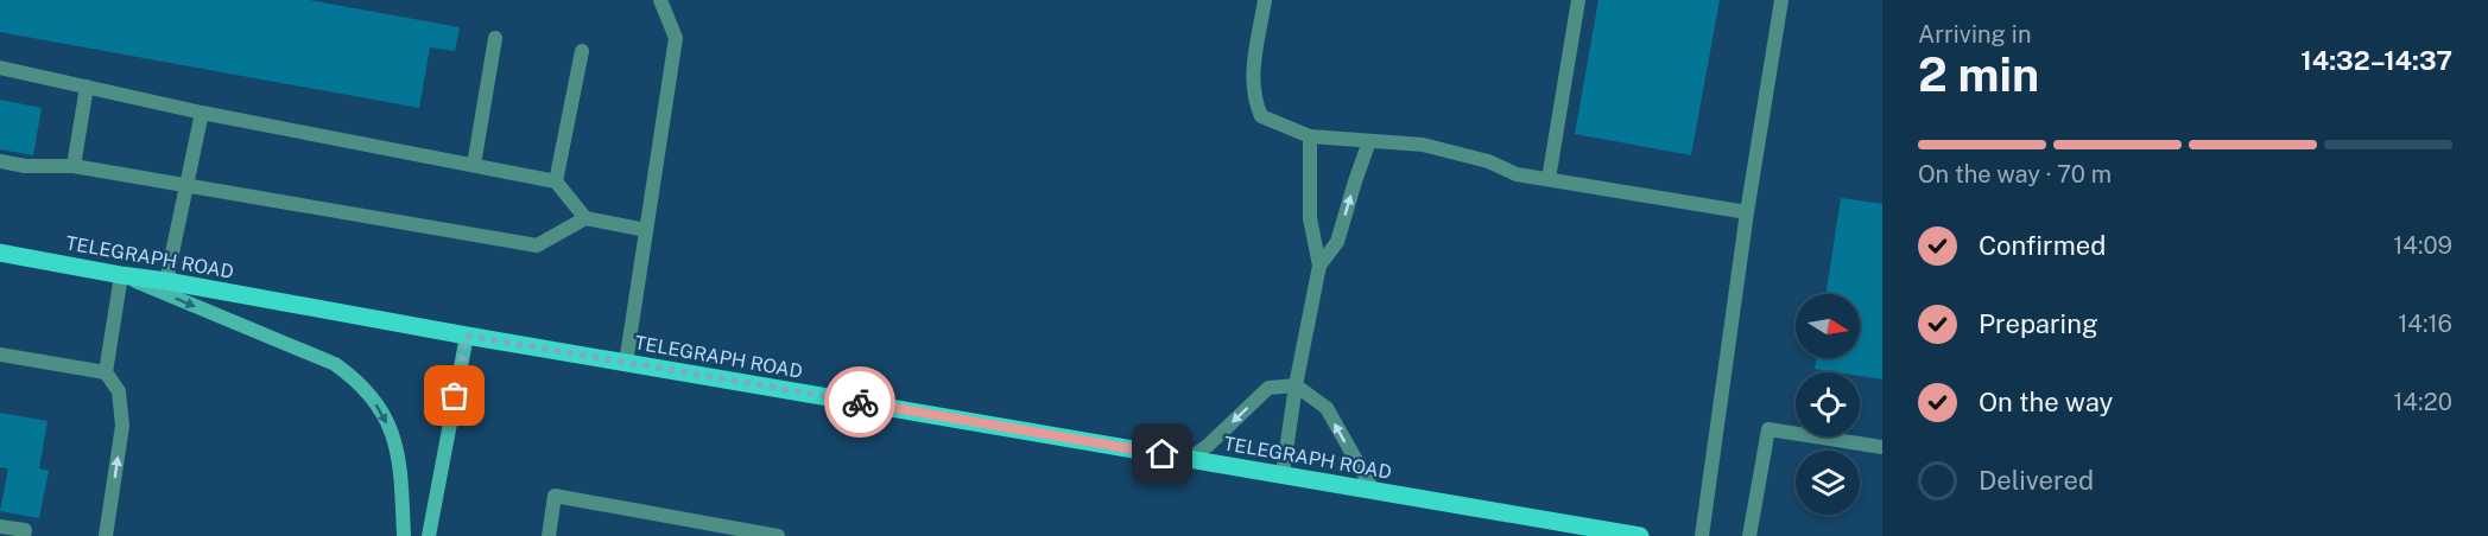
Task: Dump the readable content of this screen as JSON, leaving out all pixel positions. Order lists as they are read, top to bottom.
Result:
{
  "streets": {
    "main road": ["TELEGRAPH ROAD"]
  },
  "north": "right",
  "page": {
    "heading": ["2 min", "Arriving in", "14:32–14:37"],
    "bar": "On the way · 70 m",
    "list": [
      ["Confirmed", "14:09"],
      ["Preparing", "14:16"],
      ["On the way", "14:20"],
      "Delivered"
    ]
  }
}
